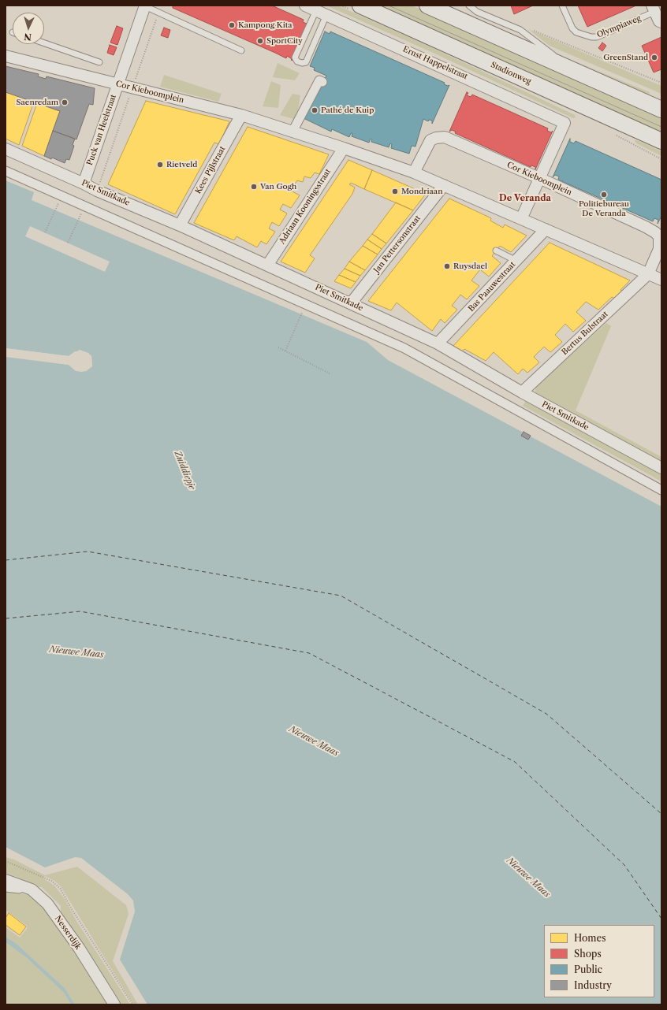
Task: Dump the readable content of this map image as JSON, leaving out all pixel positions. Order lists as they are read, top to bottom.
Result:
{
  "streets": {
    "main road": ["Stadionweg"],
    "street": [
      "Olympiaweg",
      "Ernst Happelstraat",
      "Cor Kieboomplein",
      "Puck van Heelstraat",
      "Kees Pijlstraat",
      "Piet Smitkade",
      "Adriaan Kooningsstraat",
      "Jan Pettersonstraat",
      "Bas Paauwestraat",
      "Bertus Bulstraat",
      "Nesserdijk"
    ]
  },
  "crossings": [
    ["Ernst Happelstraat", "Cor Kieboomplein"],
    ["Cor Kieboomplein", "Puck van Heelstraat"],
    ["Cor Kieboomplein", "Kees Pijlstraat"],
    ["Cor Kieboomplein", "Adriaan Kooningsstraat"],
    ["Cor Kieboomplein", "Jan Pettersonstraat"],
    ["Cor Kieboomplein", "Bas Paauwestraat"],
    ["Cor Kieboomplein", "Bertus Bulstraat"],
    ["Puck van Heelstraat", "Piet Smitkade"],
    ["Kees Pijlstraat", "Piet Smitkade"],
    ["Piet Smitkade", "Adriaan Kooningsstraat"],
    ["Piet Smitkade", "Jan Pettersonstraat"],
    ["Piet Smitkade", "Bas Paauwestraat"],
    ["Piet Smitkade", "Bertus Bulstraat"]
  ],
  "districts": ["De Veranda"],
  "water": ["Zuiddiepje", "Nieuwe Maas"],
  "places": [
    "Kampong Kita",
    "SportCity",
    "GreenStand",
    "Saenredam",
    "Pathé de Kuip",
    "Rietveld",
    "Van Gogh",
    "Mondriaan",
    "Politiebureau De Veranda",
    "Ruysdael"
  ],
  "legend": [
    "Homes",
    "Shops",
    "Public",
    "Industry"
  ],
  "north": "bottom"
}
